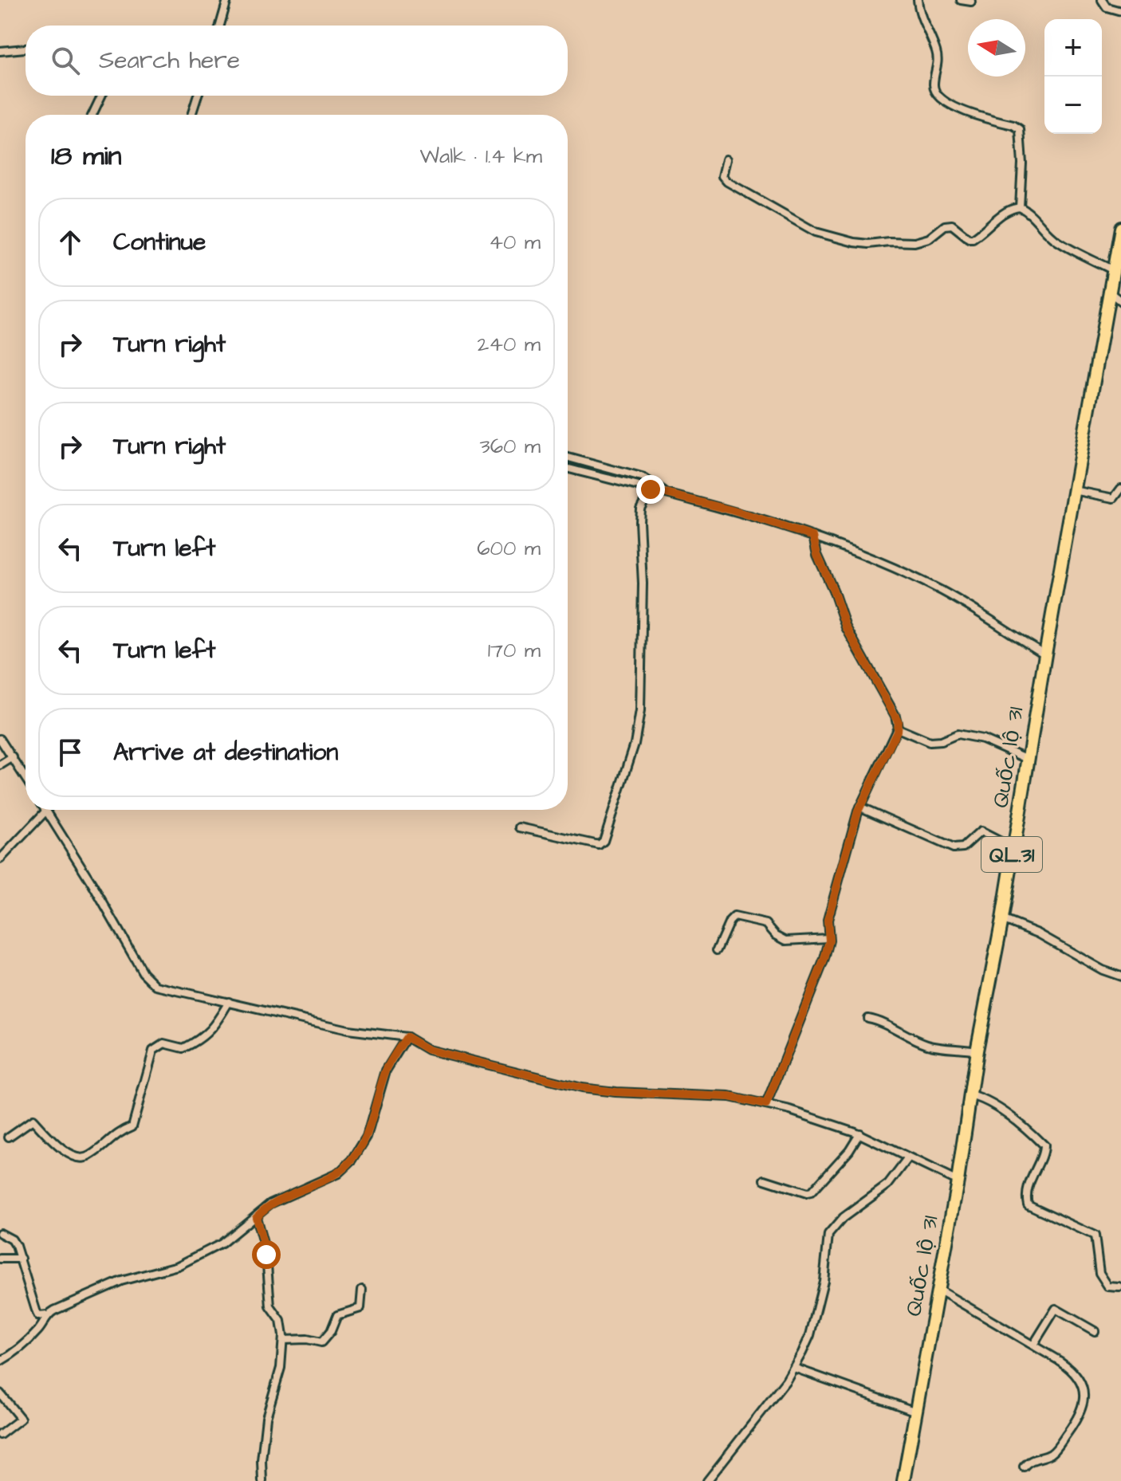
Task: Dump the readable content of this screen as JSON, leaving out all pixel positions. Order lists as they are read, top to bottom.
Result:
{
  "streets": {
    "highway": ["Quốc lộ 31", "QL.31"]
  },
  "north": "left",
  "page": {
    "map_buttons": ["+", "−"],
    "search": "Search here",
    "heading": ["18 min", "Walk · 1.4 km"],
    "list": [
      ["Continue", "40 m"],
      ["Turn right", "240 m"],
      ["Turn right", "360 m"],
      ["Turn left", "600 m"],
      ["Turn left", "170 m"],
      "Arrive at destination"
    ]
  }
}
